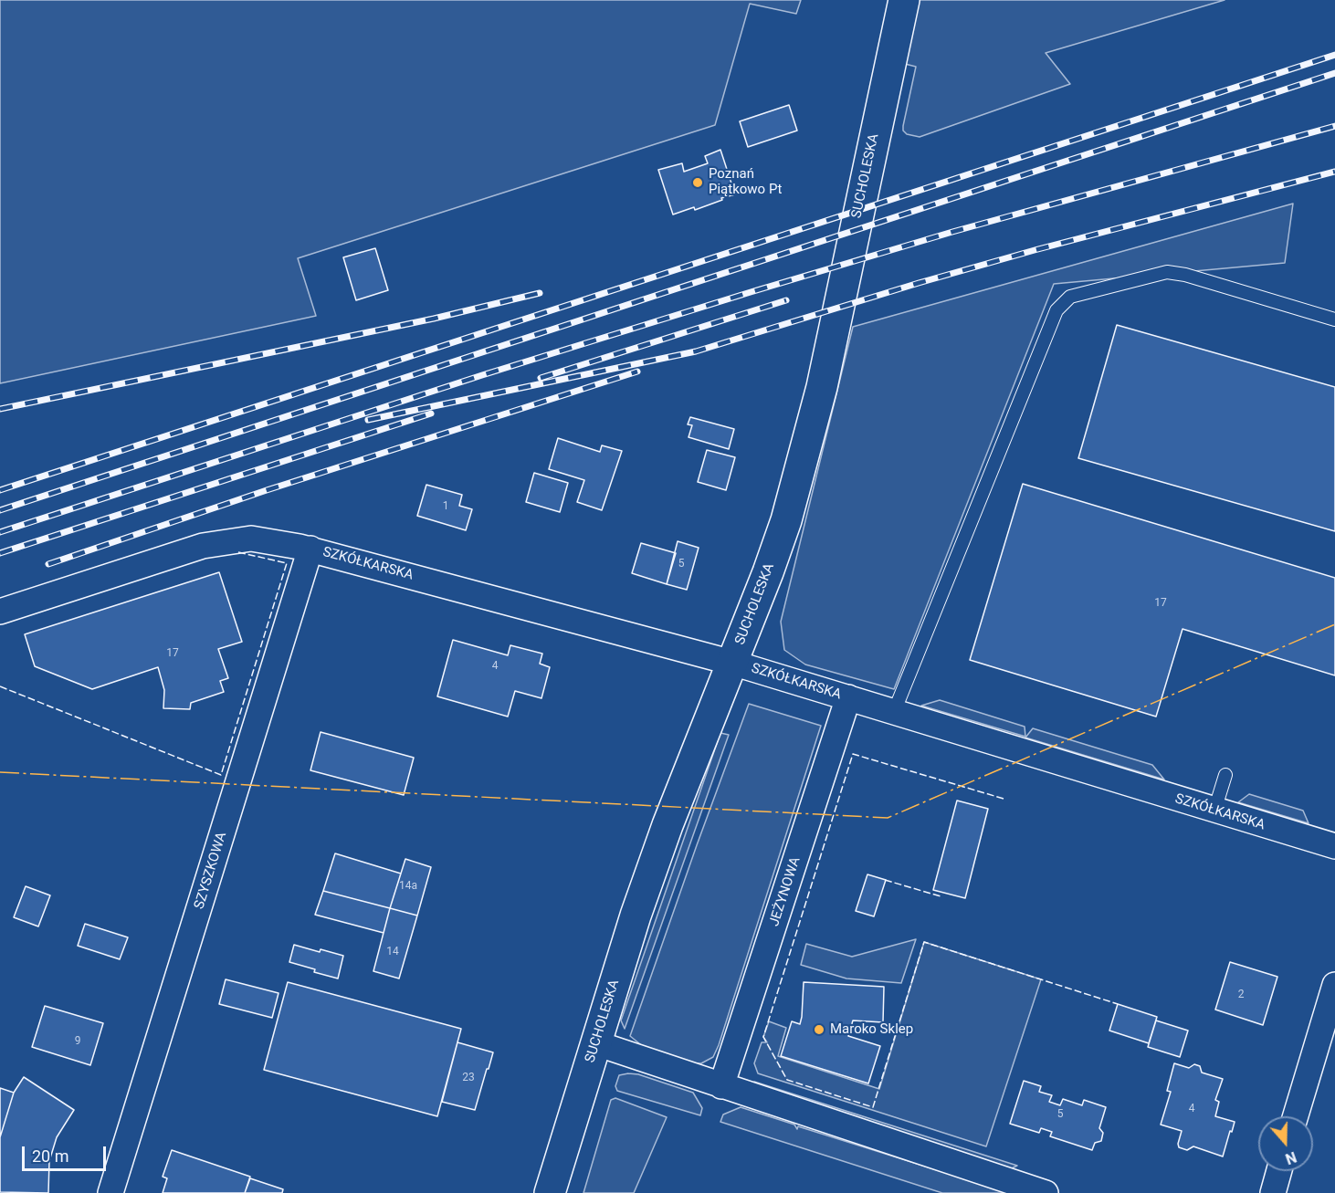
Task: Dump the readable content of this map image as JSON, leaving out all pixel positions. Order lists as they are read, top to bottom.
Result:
{
  "streets": {
    "street": [
      "SUCHOLESKA",
      "SZKÓŁKARSKA",
      "SZYSZKOWA",
      "JEŻYNOWA"
    ]
  },
  "crossings": [
    ["SUCHOLESKA", "SZKÓŁKARSKA"],
    ["SZKÓŁKARSKA", "SZYSZKOWA"],
    ["SZKÓŁKARSKA", "JEŻYNOWA"]
  ],
  "places": ["Poznań Piątkowo Pt", "Maroko Sklep"],
  "house_numbers": [
    "1",
    "5",
    "17",
    "17",
    "4",
    "14a",
    "14",
    "2",
    "9",
    "23",
    "4",
    "5"
  ],
  "scale_bar": "20 m",
  "north": "bottom"
}
